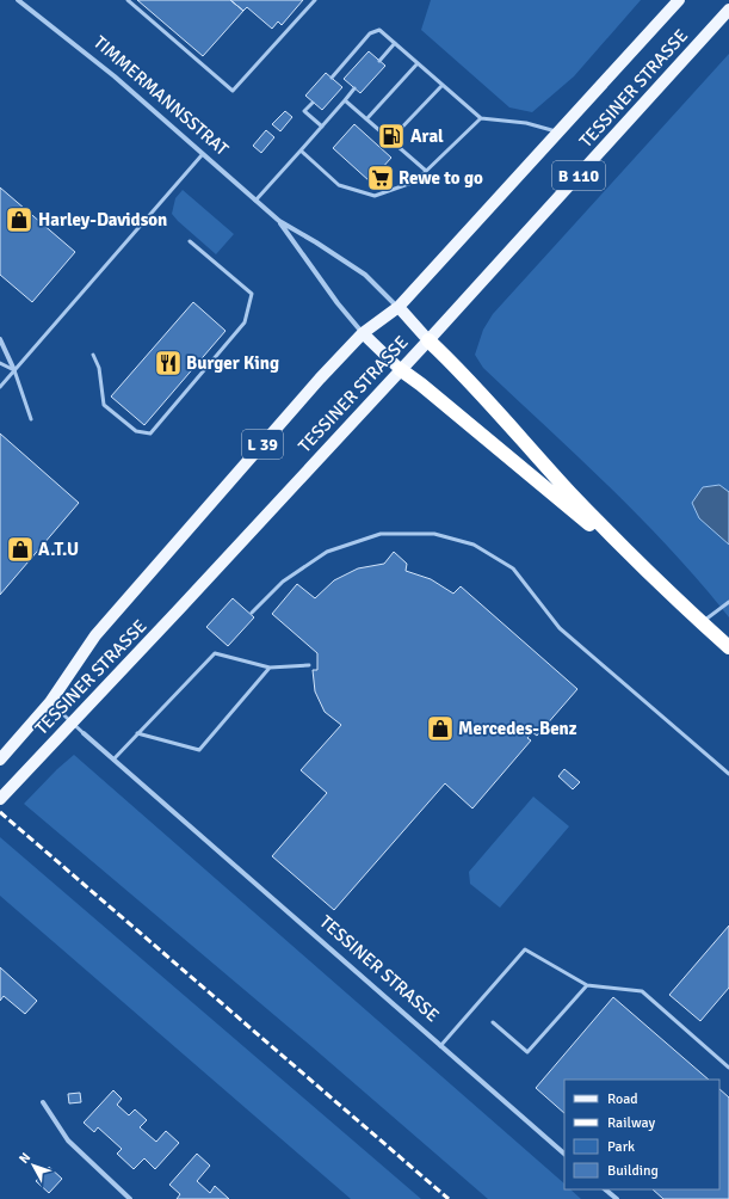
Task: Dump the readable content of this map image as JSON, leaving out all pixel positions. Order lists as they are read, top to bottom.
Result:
{
  "streets": {
    "main road": [
      "TESSINER STRASSE",
      "TIMMERMANNSSTRAT",
      "B 110",
      "L 39"
    ]
  },
  "crossings": [
    ["TESSINER STRASSE", "TIMMERMANNSSTRAT"]
  ],
  "places": {
    "fuel station": ["Aral"],
    "supermarket": ["Rewe to go"],
    "shop": ["Harley-Davidson", "A.T.U", "Mercedes-Benz"],
    "restaurant": ["Burger King"]
  },
  "legend": [
    "Road",
    "Railway",
    "Park",
    "Building"
  ],
  "north": "top left"
}
